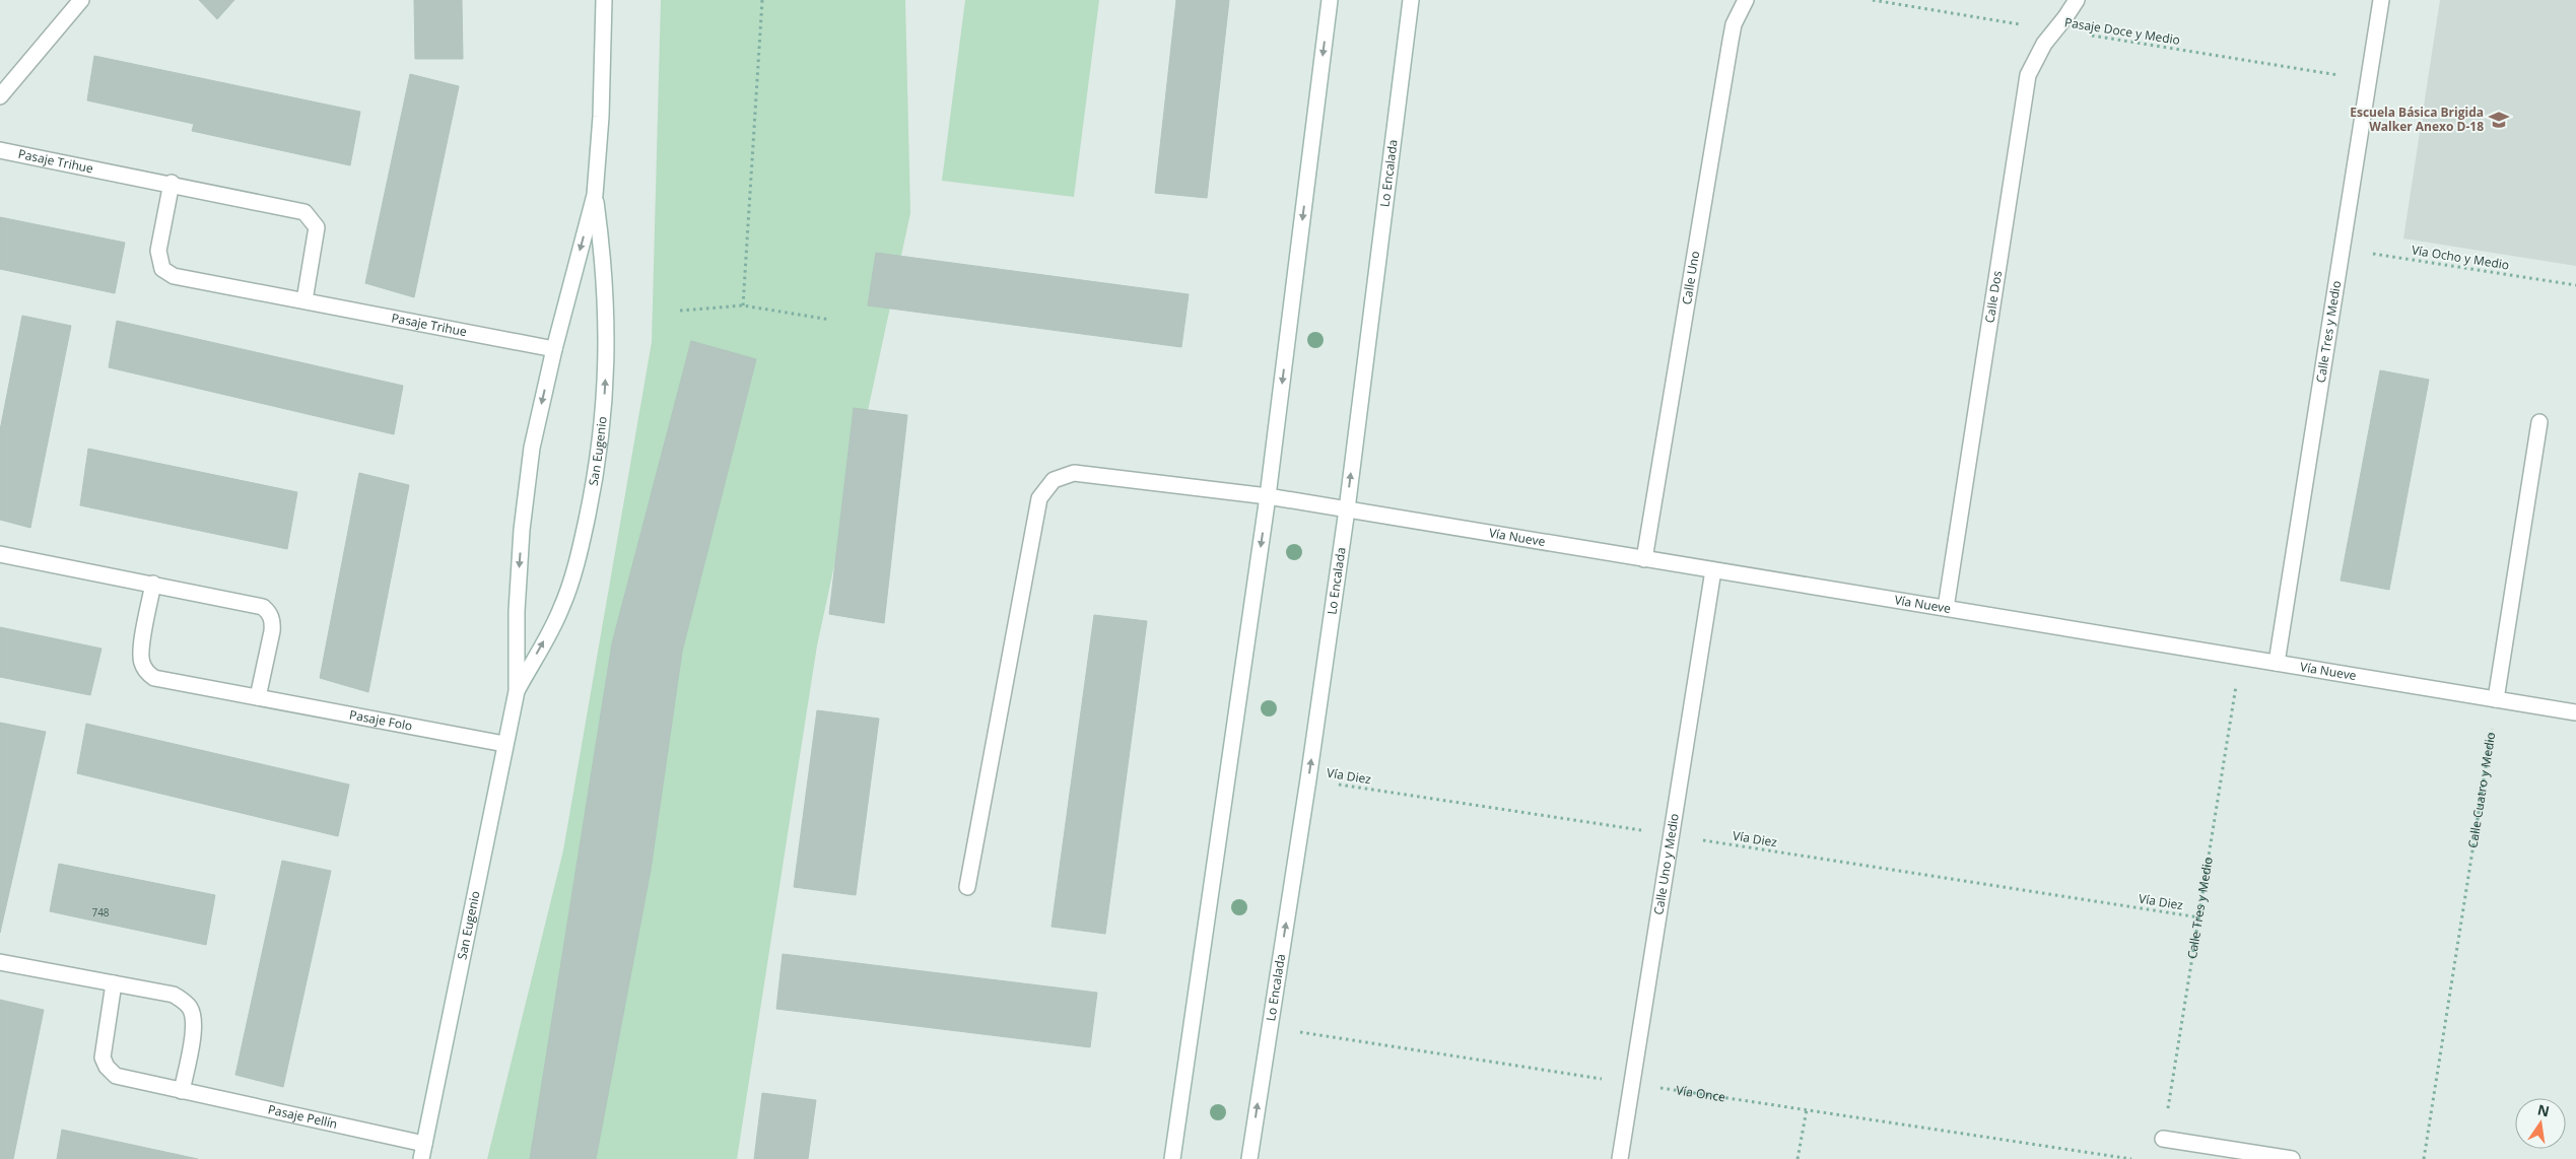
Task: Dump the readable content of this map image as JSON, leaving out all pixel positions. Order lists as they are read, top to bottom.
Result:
{
  "streets": {
    "street": [
      "Pasaje Trihue",
      "Lo Encalada",
      "Calle Uno",
      "Calle Dos",
      "Calle Tres y Medio",
      "San Eugenio",
      "Vía Nueve",
      "Pasaje Folo",
      "Calle Uno y Medio",
      "Pasaje Pellín"
    ],
    "path": [
      "Pasaje Doce y Medio",
      "Vía Ocho y Medio",
      "Vía Diez",
      "Calle Cuatro y Medio",
      "Vía Once"
    ]
  },
  "crossings": [
    ["Pasaje Doce y Medio", "Calle Dos"],
    ["Pasaje Doce y Medio", "Calle Tres y Medio"],
    ["Pasaje Trihue", "San Eugenio"],
    ["Lo Encalada", "Vía Nueve"],
    ["Lo Encalada", "Vía Diez"],
    ["Lo Encalada", "Vía Once"],
    ["Vía Ocho y Medio", "Calle Tres y Medio"],
    ["Calle Uno", "Vía Nueve"],
    ["Calle Dos", "Vía Nueve"],
    ["Calle Tres y Medio", "Vía Nueve"],
    ["Calle Tres y Medio", "Vía Diez"],
    ["San Eugenio", "Pasaje Folo"],
    ["San Eugenio", "Pasaje Pellín"],
    ["Vía Nueve", "Calle Cuatro y Medio"],
    ["Vía Nueve", "Calle Uno y Medio"],
    ["Vía Diez", "Calle Uno y Medio"],
    ["Calle Uno y Medio", "Vía Once"]
  ],
  "places": {
    "school or university": ["Escuela Básica Brigida Walker Anexo D-18"]
  },
  "house_numbers": ["748"],
  "north": "top"
}
